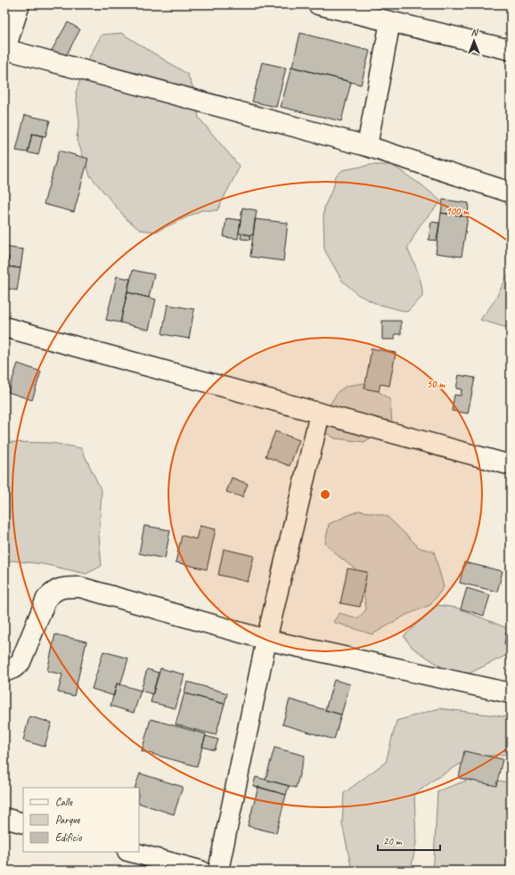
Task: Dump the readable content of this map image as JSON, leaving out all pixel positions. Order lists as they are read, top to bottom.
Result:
{
  "legend": ["Calle", "Parque", "Edificio"],
  "scale_bar": "20 m",
  "north": "top",
  "rings": ["100 m", "50 m"]
}
